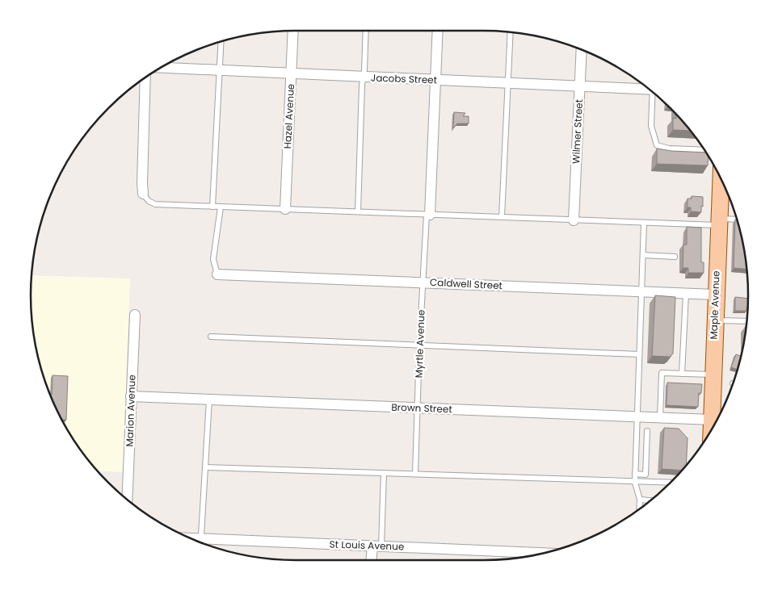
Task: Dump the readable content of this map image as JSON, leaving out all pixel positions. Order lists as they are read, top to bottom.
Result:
{
  "streets": {
    "main road": ["Maple Avenue"],
    "street": [
      "Jacobs Street",
      "Hazel Avenue",
      "Wilmer Street",
      "Caldwell Street",
      "Myrtle Avenue",
      "Brown Street",
      "Marion Avenue",
      "St Louis Avenue"
    ]
  },
  "crossings": [
    ["Jacobs Street", "Hazel Avenue"],
    ["Jacobs Street", "Wilmer Street"],
    ["Jacobs Street", "Myrtle Avenue"],
    ["Caldwell Street", "Maple Avenue"],
    ["Caldwell Street", "Myrtle Avenue"],
    ["Maple Avenue", "Brown Street"],
    ["Myrtle Avenue", "Brown Street"],
    ["Brown Street", "Marion Avenue"]
  ]
}
